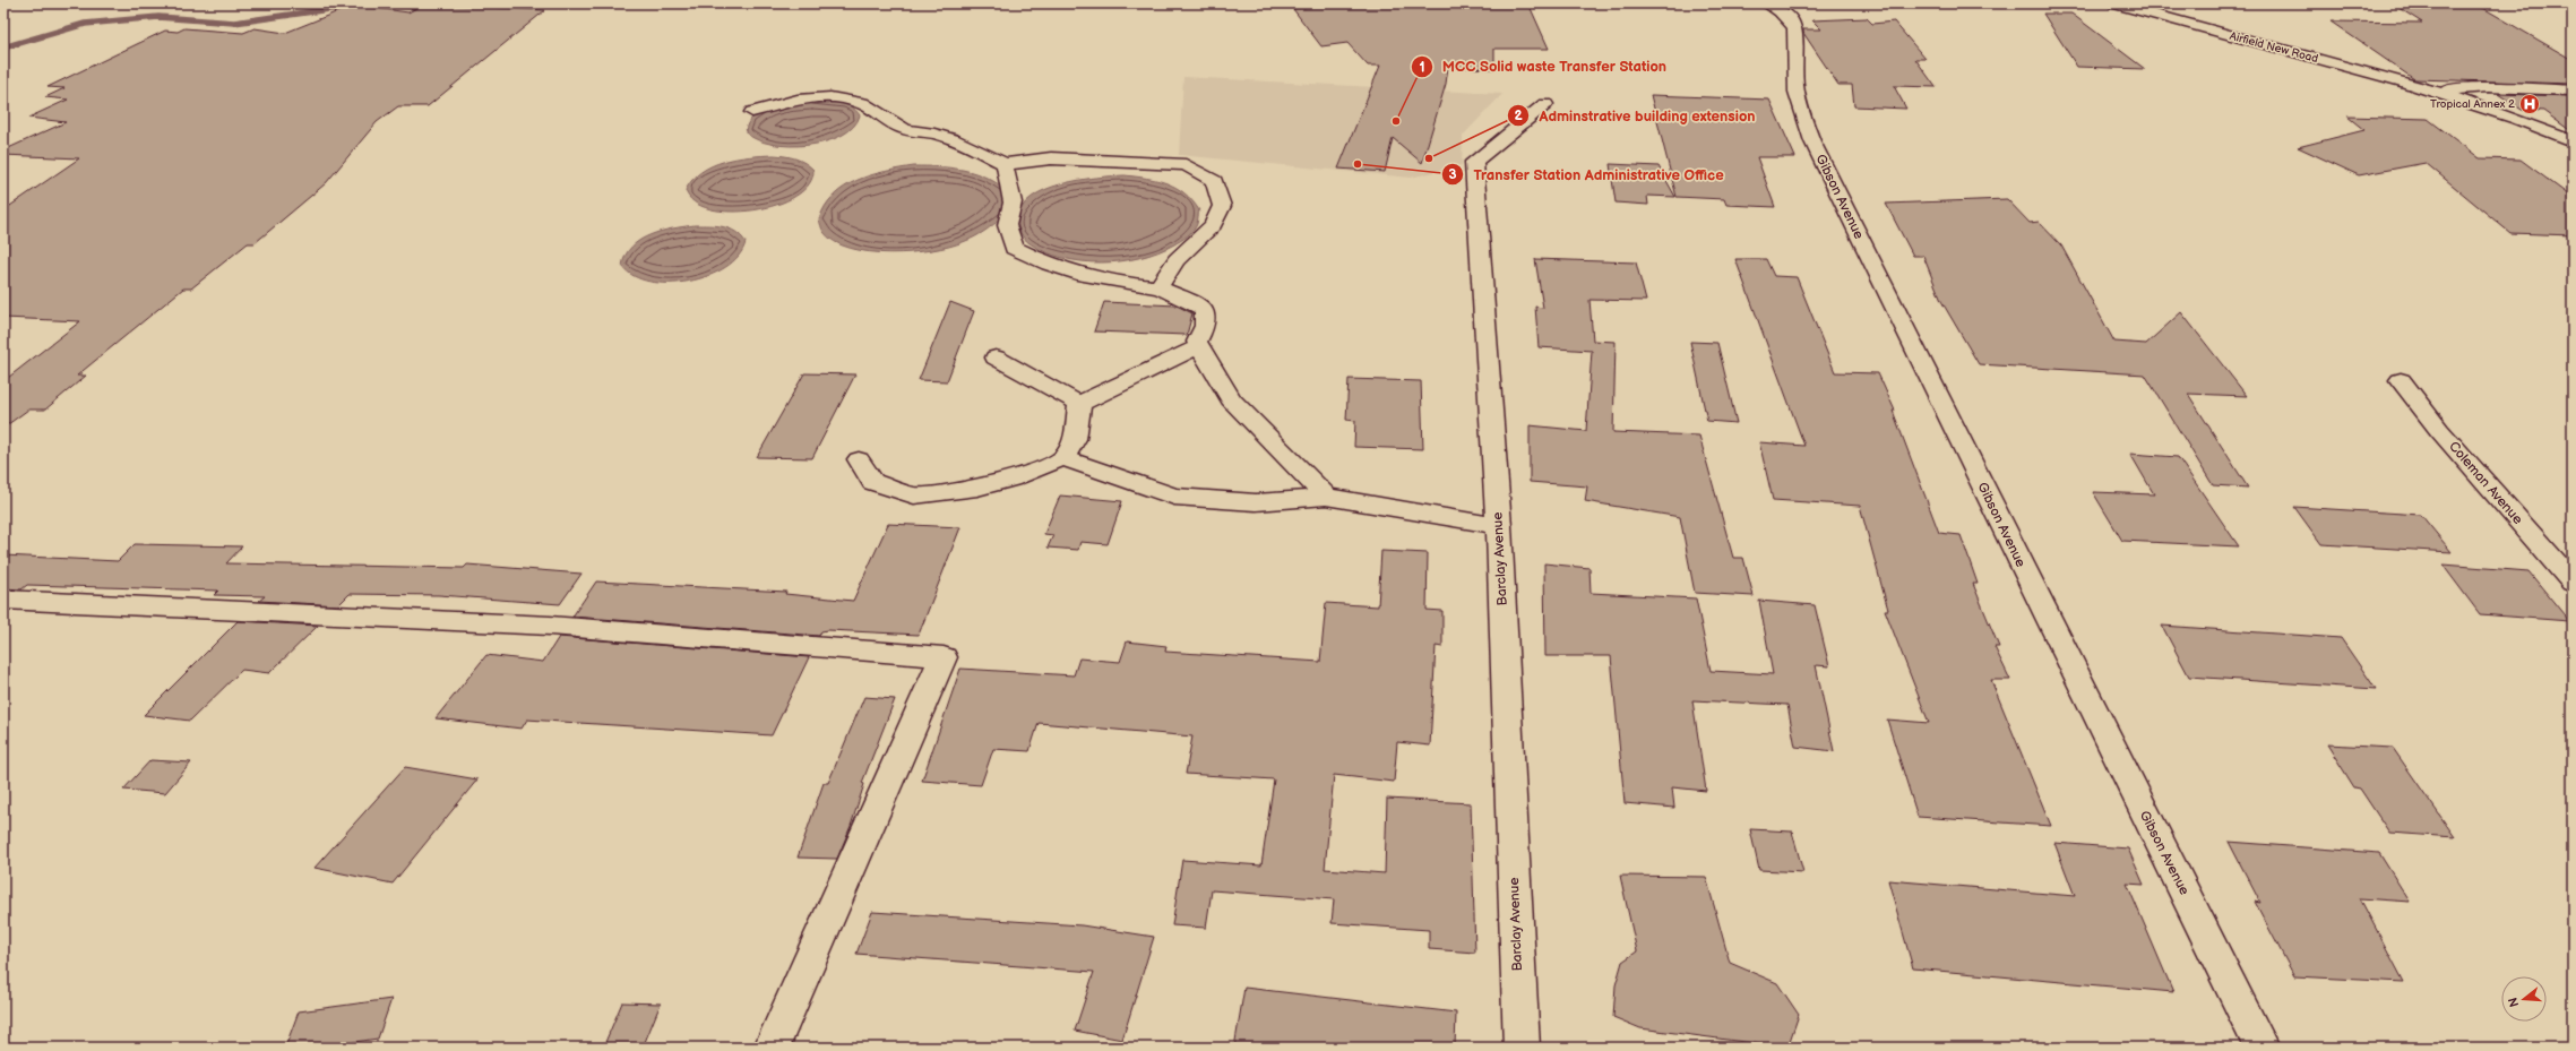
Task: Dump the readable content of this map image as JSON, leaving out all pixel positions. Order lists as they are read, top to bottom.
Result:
{
  "streets": {
    "street": [
      "Airfield New Road",
      "Gibson Avenue",
      "Coleman Avenue",
      "Barclay Avenue"
    ]
  },
  "places": {
    "hospital": ["Tropical Annex 2"],
    "other": ["MCC Solid waste Transfer Station", "Adminstrative building extension", "Transfer Station Administrative Office"]
  },
  "north": "left"
}
